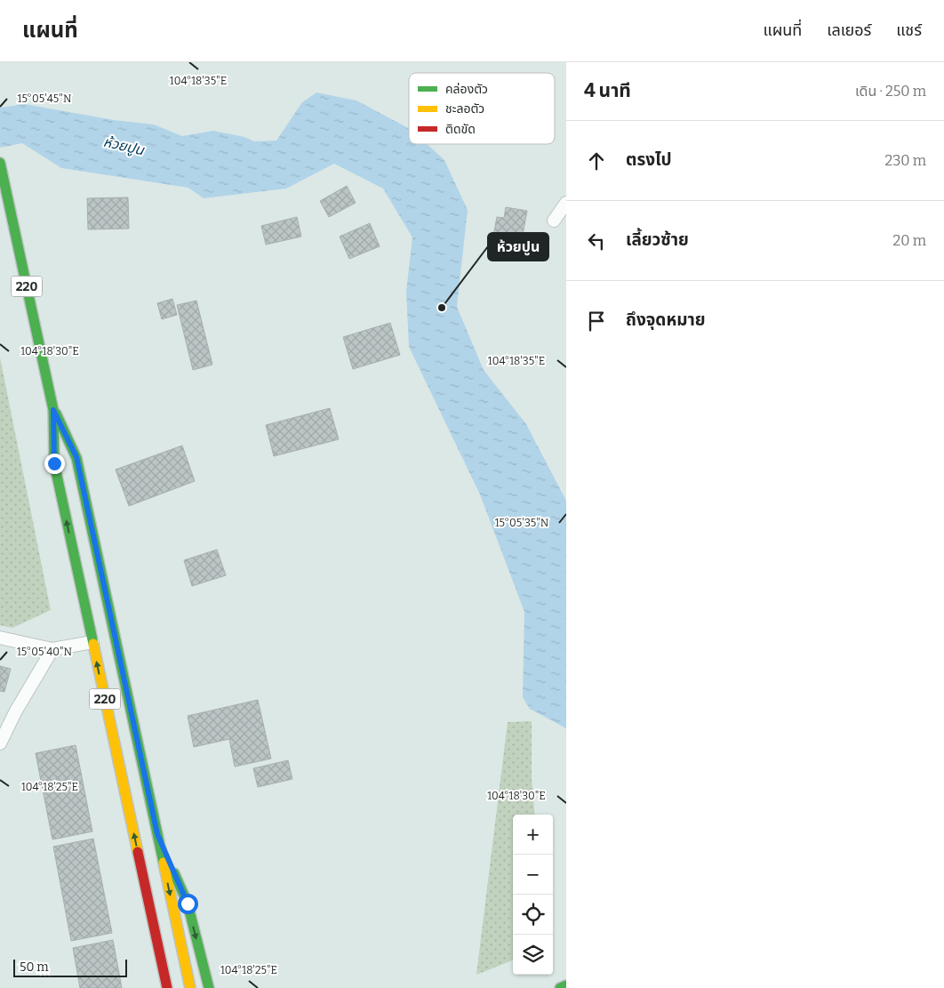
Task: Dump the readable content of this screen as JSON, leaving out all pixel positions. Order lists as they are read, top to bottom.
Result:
{
  "streets": {
    "main road": ["220"]
  },
  "water": ["ห้วยปูน"],
  "places": ["ห้วยปูน"],
  "legend": ["คล่องตัว", "ชะลอตัว", "ติดขัด"],
  "scale_bar": "50 m",
  "page": {
    "header": "แผนที่",
    "nav": ["แผนที่", "เลเยอร์", "แชร์"],
    "heading": ["4 นาที", "เดิน · 250 m"],
    "list": [
      ["ตรงไป", "230 m"],
      ["เลี้ยวซ้าย", "20 m"],
      "ถึงจุดหมาย"
    ],
    "map_buttons": ["+", "−"],
    "scale": "50 m"
  },
  "coordinates": [
    "104°18'35\"E",
    "15°05'45\"N",
    "104°18'30\"E",
    "15°05'35\"N",
    "15°05'40\"N",
    "104°18'25\"E"
  ]
}
